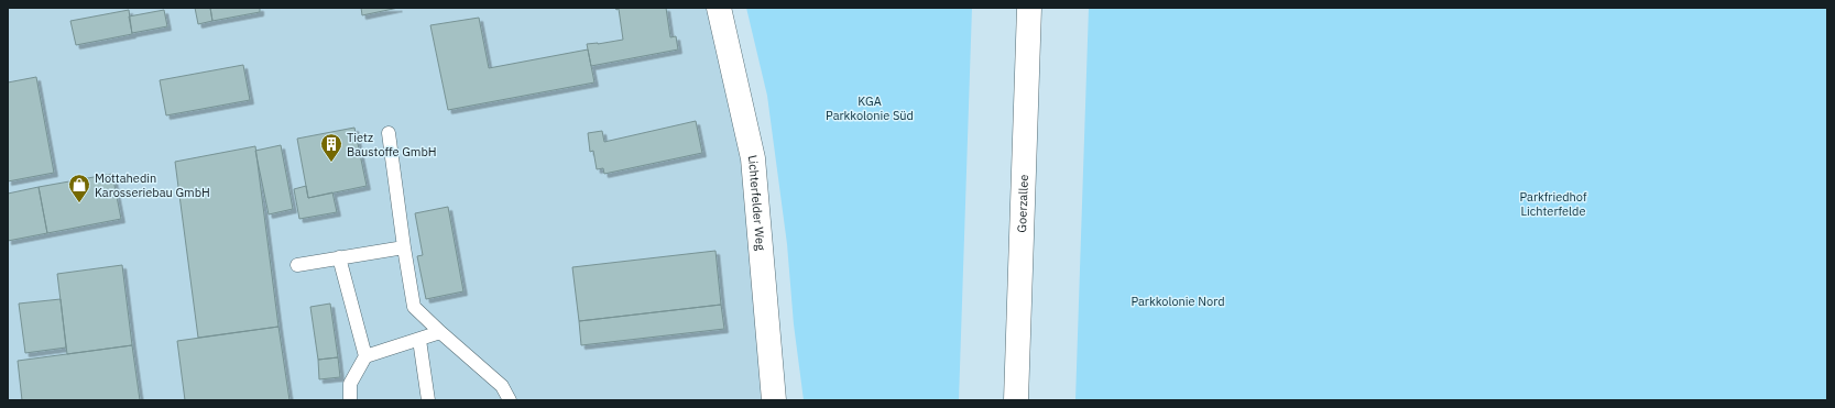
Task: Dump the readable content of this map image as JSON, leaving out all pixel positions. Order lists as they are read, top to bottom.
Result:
{
  "streets": {
    "street": ["Lichterfelder Weg", "Goerzallee"]
  },
  "parks": ["KGA Parkkolonie Süd", "Parkfriedhof Lichterfelde", "Parkkolonie Nord"],
  "places": {
    "building": ["Tietz Baustoffe GmbH"],
    "shop": ["Mottahedin Karosseriebau GmbH"]
  }
}
